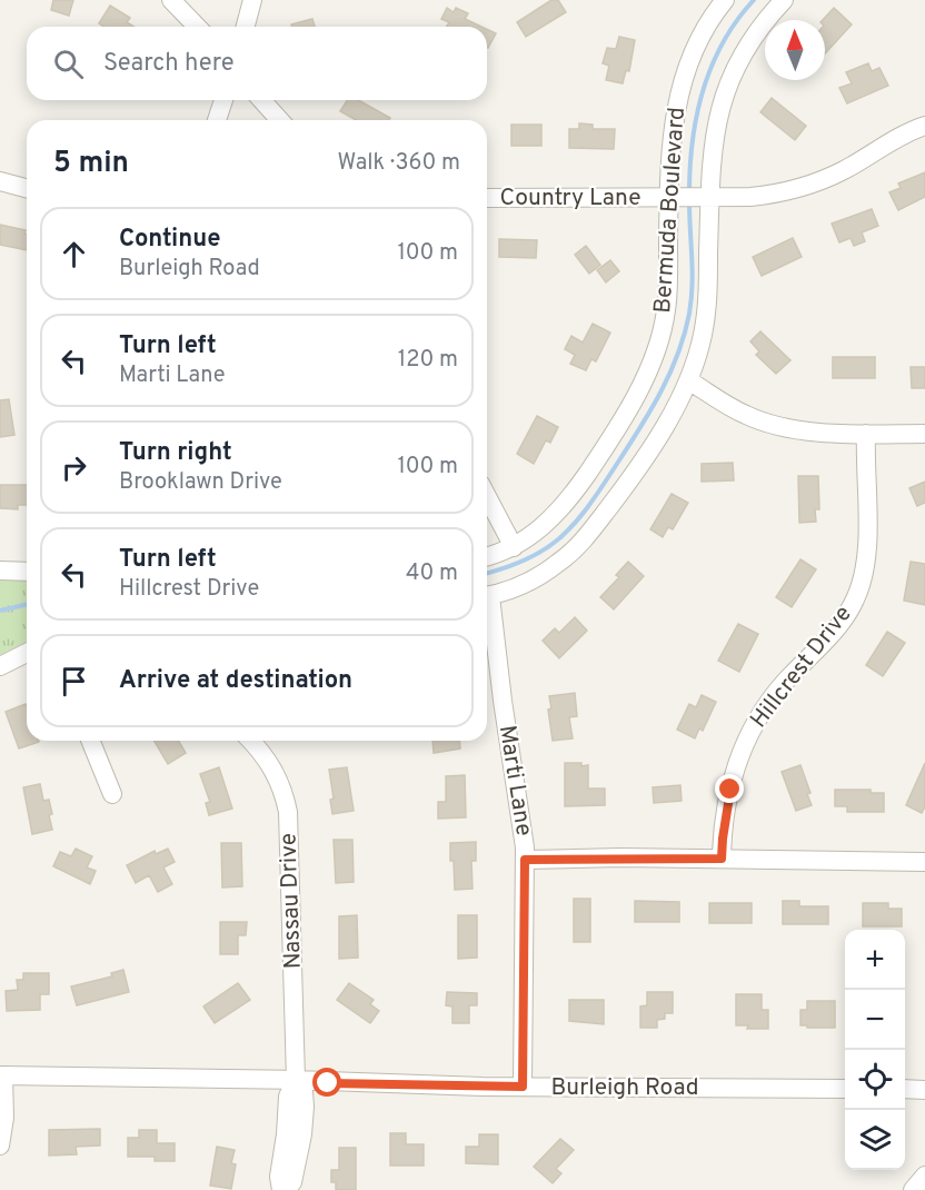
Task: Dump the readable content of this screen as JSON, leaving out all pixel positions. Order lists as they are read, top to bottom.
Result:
{
  "streets": {
    "street": [
      "Country Lane",
      "Bermuda Boulevard",
      "Hillcrest Drive",
      "Marti Lane",
      "Nassau Drive",
      "Burleigh Road"
    ]
  },
  "crossings": [
    ["Country Lane", "Bermuda Boulevard"],
    ["Marti Lane", "Burleigh Road"],
    ["Nassau Drive", "Burleigh Road"]
  ],
  "north": "top",
  "page": {
    "search": "Search here",
    "heading": ["5 min", "Walk · 360 m"],
    "list": [
      ["Continue", "Burleigh Road", "100 m"],
      ["Turn left", "Marti Lane", "120 m"],
      ["Turn right", "Brooklawn Drive", "100 m"],
      ["Turn left", "Hillcrest Drive", "40 m"],
      "Arrive at destination"
    ],
    "map_buttons": ["+", "−"]
  }
}
